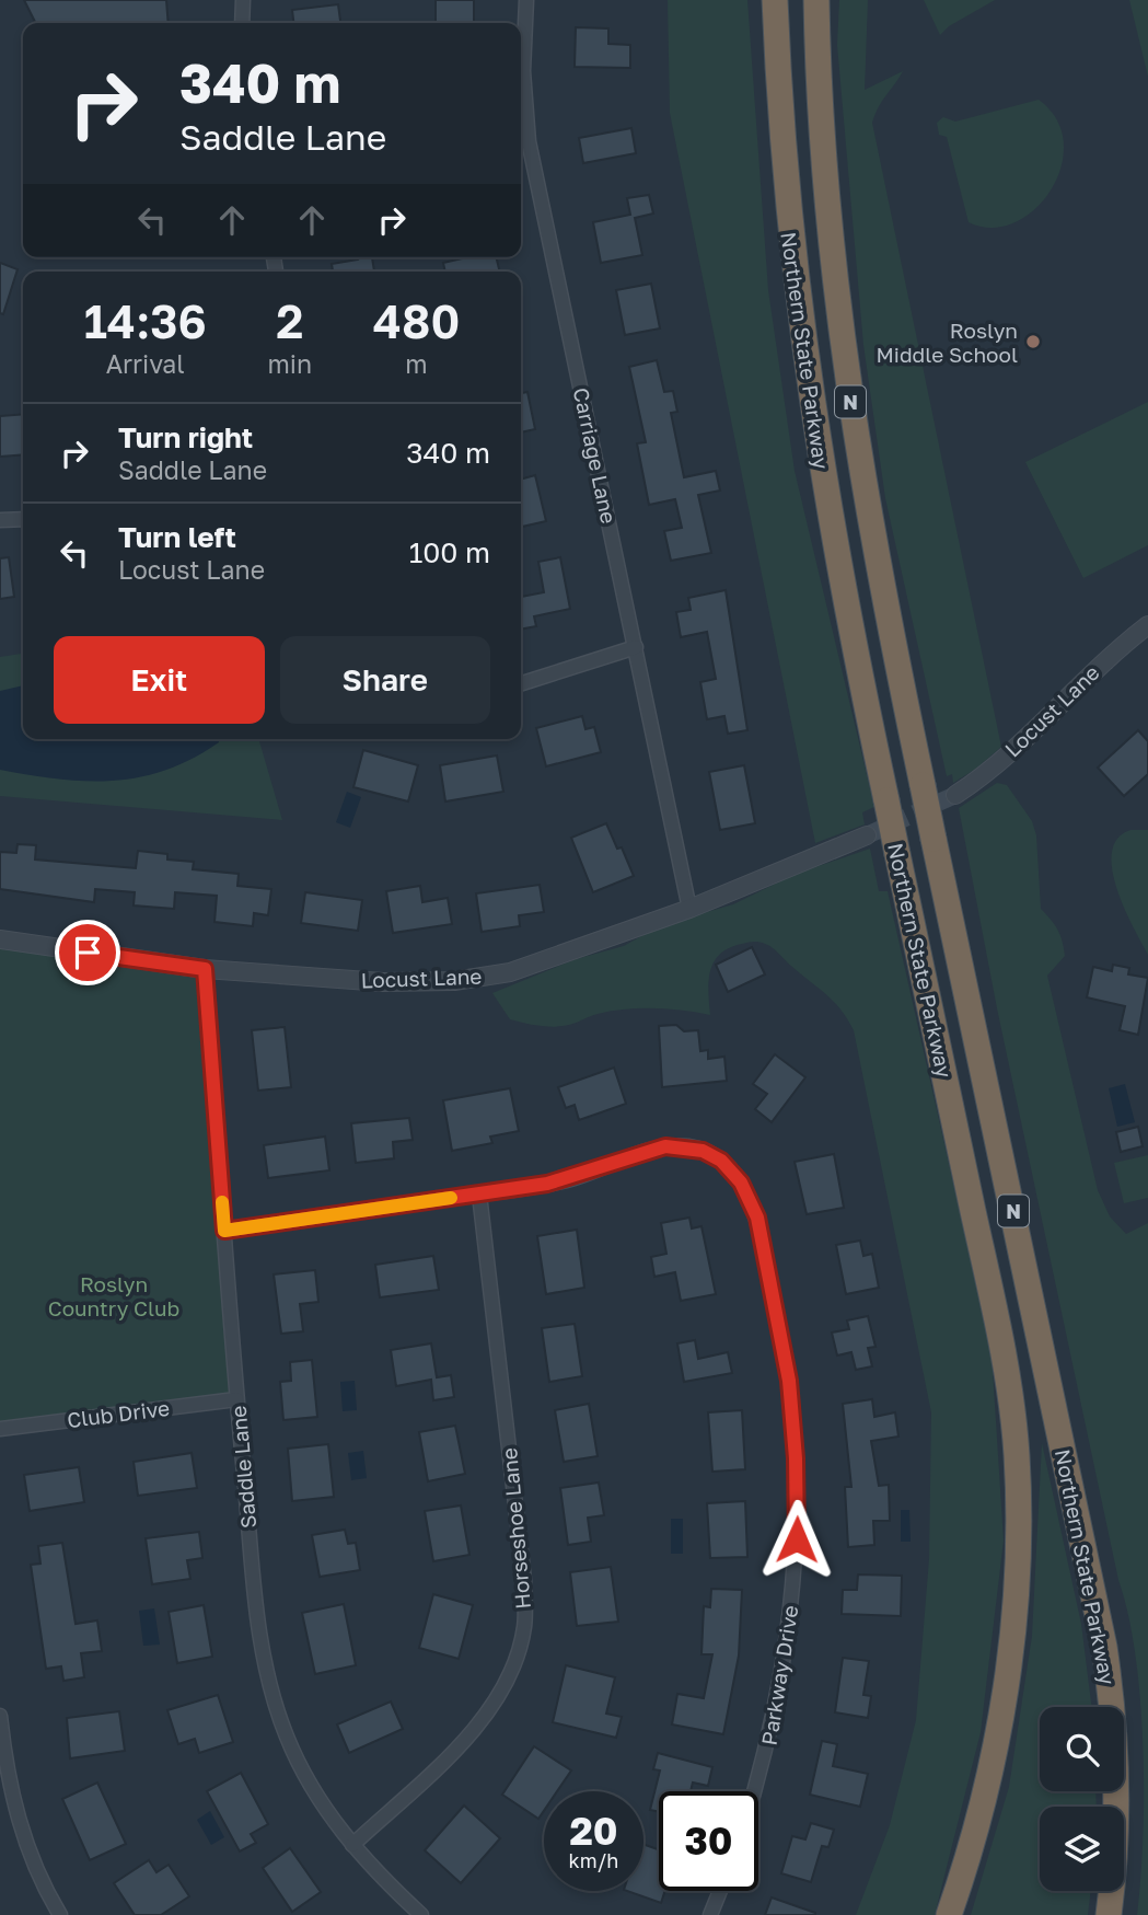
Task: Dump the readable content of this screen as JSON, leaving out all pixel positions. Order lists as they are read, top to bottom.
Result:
{
  "streets": {
    "highway": ["Northern State Parkway", "N"],
    "street": [
      "Carriage Lane",
      "Locust Lane",
      "Club Drive",
      "Saddle Lane",
      "Horseshoe Lane",
      "Parkway Drive"
    ]
  },
  "crossings": [
    ["Carriage Lane", "Locust Lane"],
    ["Locust Lane", "Saddle Lane"],
    ["Club Drive", "Saddle Lane"],
    ["Saddle Lane", "Horseshoe Lane"],
    ["Saddle Lane", "Parkway Drive"],
    ["Horseshoe Lane", "Parkway Drive"]
  ],
  "parks": ["Roslyn Country Club"],
  "places": ["Roslyn Middle School"],
  "page": {
    "turn": ["340 m", "Saddle Lane"],
    "eta": [
      "14:36",
      "Arrival",
      "2",
      "min",
      "480",
      "m"
    ],
    "list": [
      {
        "name": "Turn right",
        "note": "Saddle Lane",
        "value": "340 m"
      },
      {
        "name": "Turn left",
        "note": "Locust Lane",
        "value": "100 m"
      }
    ],
    "buttons": ["Exit", "Share"],
    "speed": "20 km/h",
    "limit": "30"
  }
}
